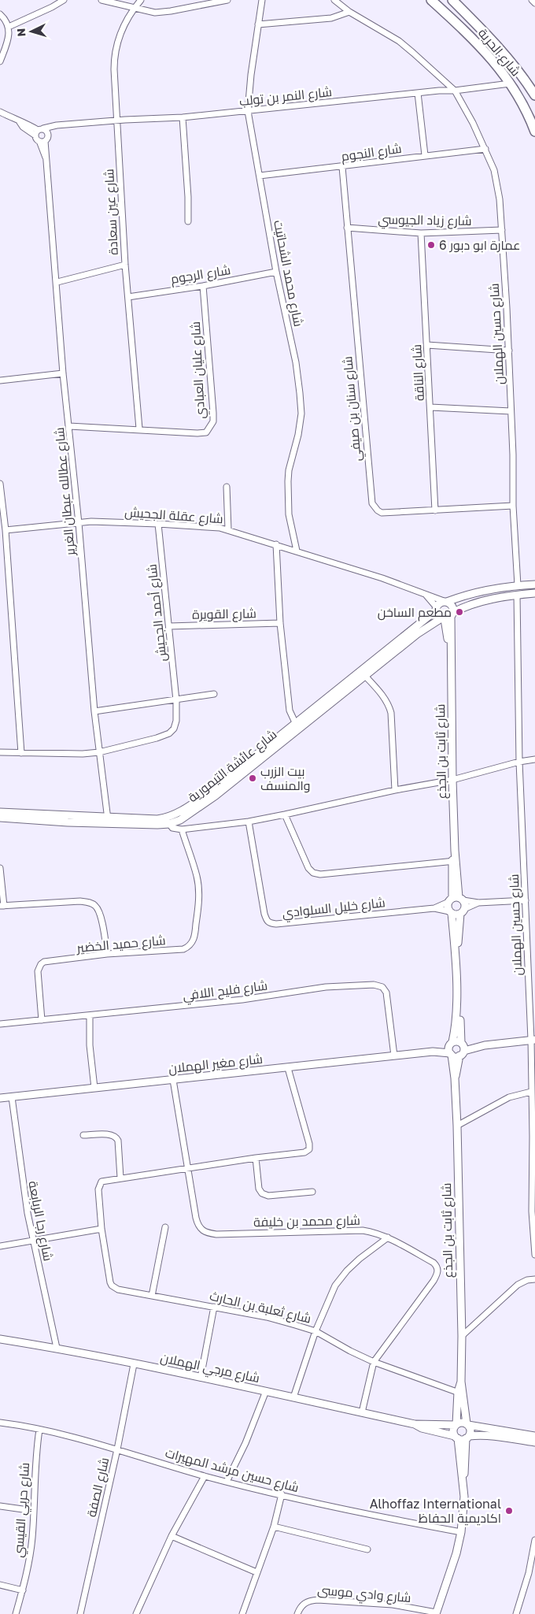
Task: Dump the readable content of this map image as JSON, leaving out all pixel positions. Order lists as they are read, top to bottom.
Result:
{
  "streets": {
    "highway": ["شارع الحرية"],
    "street": [
      "شارع النمر بن تولب",
      "شارع النجوم",
      "شارع عين سعادة",
      "شارع زياد الجيوسي",
      "شارع محمد الشحاتيت",
      "شارع الرجوم",
      "شارع حسين الهملان",
      "شارع عليان العبادي",
      "شارع الناقة",
      "شارع سنان بن صيفي",
      "شارع عطالله عبطان الغرير",
      "شارع عقلة الجحيش",
      "شارع أحمد الجحيش",
      "شارع القويرة",
      "شارع ثابت بن الجذع",
      "شارع عائشة التيمورية",
      "شارع خليل السلوادي",
      "شارع حميد الخضير",
      "شارع فليح اللافي",
      "شارع مغير الهملان",
      "شارع رجا الربابعة",
      "شارع محمد بن خليفة",
      "شارع ثعلبة بن الحارث",
      "شارع مرجي الهملان",
      "شارع حسين مرشد المهيرات",
      "شارع الصفة",
      "شارع حربي القيسي",
      "شارع وادي موسى"
    ]
  },
  "crossings": [
    ["شارع الحرية", "شارع النمر بن تولب"],
    ["شارع النمر بن تولب", "شارع عين سعادة"],
    ["شارع النمر بن تولب", "شارع محمد الشحاتيت"],
    ["شارع النمر بن تولب", "شارع حسين الهملان"],
    ["شارع النجوم", "شارع محمد الشحاتيت"],
    ["شارع النجوم", "شارع حسين الهملان"],
    ["شارع النجوم", "شارع سنان بن صيفي"],
    ["شارع عين سعادة", "شارع الرجوم"],
    ["شارع عين سعادة", "شارع عليان العبادي"],
    ["شارع زياد الجيوسي", "شارع حسين الهملان"],
    ["شارع زياد الجيوسي", "شارع الناقة"],
    ["شارع زياد الجيوسي", "شارع سنان بن صيفي"],
    ["شارع محمد الشحاتيت", "شارع الرجوم"],
    ["شارع محمد الشحاتيت", "شارع عقلة الجحيش"],
    ["شارع الرجوم", "شارع عليان العبادي"],
    ["شارع حسين الهملان", "شارع سنان بن صيفي"],
    ["شارع حسين الهملان", "شارع عائشة التيمورية"],
    ["شارع عليان العبادي", "شارع عطالله عبطان الغرير"],
    ["شارع الناقة", "شارع سنان بن صيفي"],
    ["شارع عطالله عبطان الغرير", "شارع عقلة الجحيش"],
    ["شارع عطالله عبطان الغرير", "شارع أحمد الجحيش"],
    ["شارع عطالله عبطان الغرير", "شارع عائشة التيمورية"],
    ["شارع عقلة الجحيش", "شارع أحمد الجحيش"],
    ["شارع عقلة الجحيش", "شارع ثابت بن الجذع"],
    ["شارع عقلة الجحيش", "شارع عائشة التيمورية"],
    ["شارع أحمد الجحيش", "شارع القويرة"],
    ["شارع ثابت بن الجذع", "شارع عائشة التيمورية"],
    ["شارع ثابت بن الجذع", "شارع خليل السلوادي"],
    ["شارع ثابت بن الجذع", "شارع مغير الهملان"],
    ["شارع ثابت بن الجذع", "شارع ثعلبة بن الحارث"],
    ["شارع ثابت بن الجذع", "شارع مرجي الهملان"],
    ["شارع حميد الخضير", "شارع فليح اللافي"],
    ["شارع فليح اللافي", "شارع مغير الهملان"],
    ["شارع مغير الهملان", "شارع رجا الربابعة"],
    ["شارع مغير الهملان", "شارع محمد بن خليفة"],
    ["شارع رجا الربابعة", "شارع مرجي الهملان"],
    ["شارع محمد بن خليفة", "شارع ثعلبة بن الحارث"],
    ["شارع محمد بن خليفة", "شارع مرجي الهملان"],
    ["شارع مرجي الهملان", "شارع الصفة"],
    ["شارع حسين مرشد المهيرات", "شارع الصفة"],
    ["شارع حسين مرشد المهيرات", "شارع حربي القيسي"]
  ],
  "places": [
    "عمارة ابو دبور 6",
    "مطعم الساخن",
    "بيت الزرب والمنسف",
    "Alhoffaz International اكاديمية الحفاظ"
  ],
  "north": "left"
}
